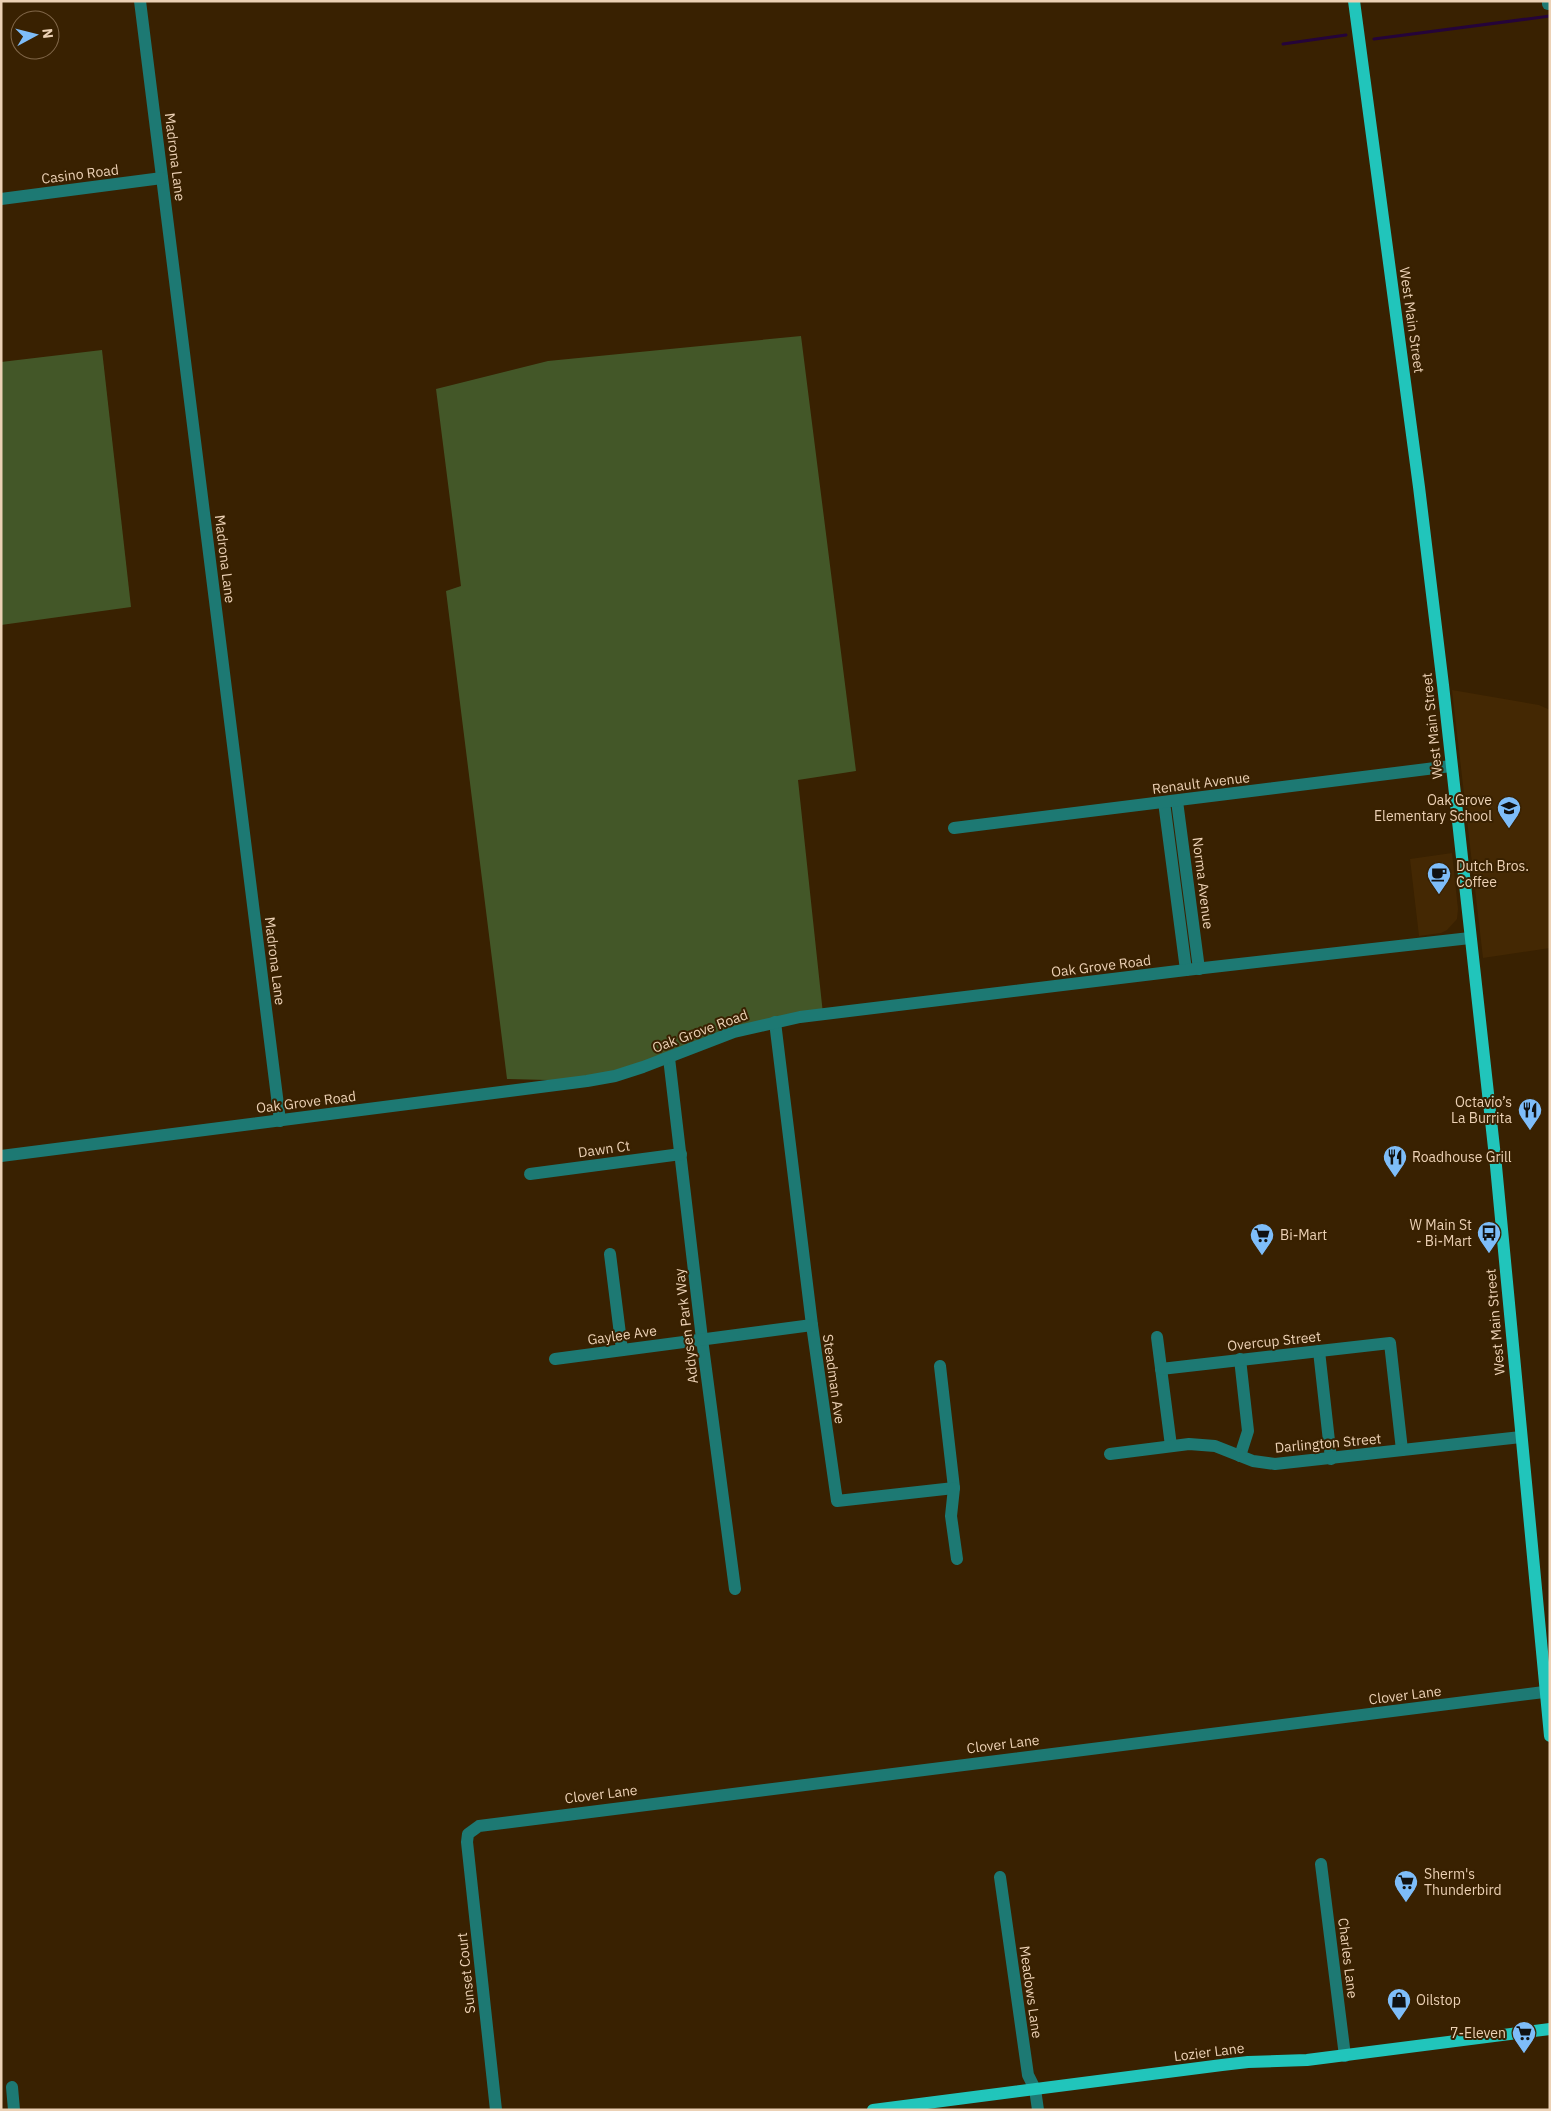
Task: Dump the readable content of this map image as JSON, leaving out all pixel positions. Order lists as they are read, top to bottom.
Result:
{
  "streets": {
    "main road": ["West Main Street", "Lozier Lane"],
    "street": [
      "Madrona Lane",
      "Casino Road",
      "Renault Avenue",
      "Norma Avenue",
      "Oak Grove Road",
      "Dawn Ct",
      "Addysen Park Way",
      "Gaylee Ave",
      "Overcup Street",
      "Steadman Ave",
      "Darlington Street",
      "Clover Lane",
      "Charles Lane",
      "Sunset Court",
      "Meadows Lane"
    ]
  },
  "crossings": [
    ["Madrona Lane", "Casino Road"],
    ["Madrona Lane", "Oak Grove Road"],
    ["West Main Street", "Renault Avenue"],
    ["West Main Street", "Oak Grove Road"],
    ["West Main Street", "Darlington Street"],
    ["West Main Street", "Clover Lane"],
    ["Renault Avenue", "Norma Avenue"],
    ["Norma Avenue", "Oak Grove Road"],
    ["Oak Grove Road", "Addysen Park Way"],
    ["Oak Grove Road", "Steadman Ave"],
    ["Dawn Ct", "Addysen Park Way"],
    ["Addysen Park Way", "Gaylee Ave"],
    ["Gaylee Ave", "Steadman Ave"],
    ["Overcup Street", "Darlington Street"],
    ["Clover Lane", "Sunset Court"],
    ["Charles Lane", "Lozier Lane"],
    ["Meadows Lane", "Lozier Lane"]
  ],
  "places": {
    "school or university": ["Oak Grove Elementary School"],
    "cafe": ["Dutch Bros. Coffee"],
    "restaurant": ["Octavio’s La Burrita", "Roadhouse Grill"],
    "bus stop": ["W Main St - Bi-Mart"],
    "supermarket": ["Bi-Mart", "Sherm's Thunderbird", "7-Eleven"],
    "shop": ["Oilstop"]
  },
  "north": "right"
}
